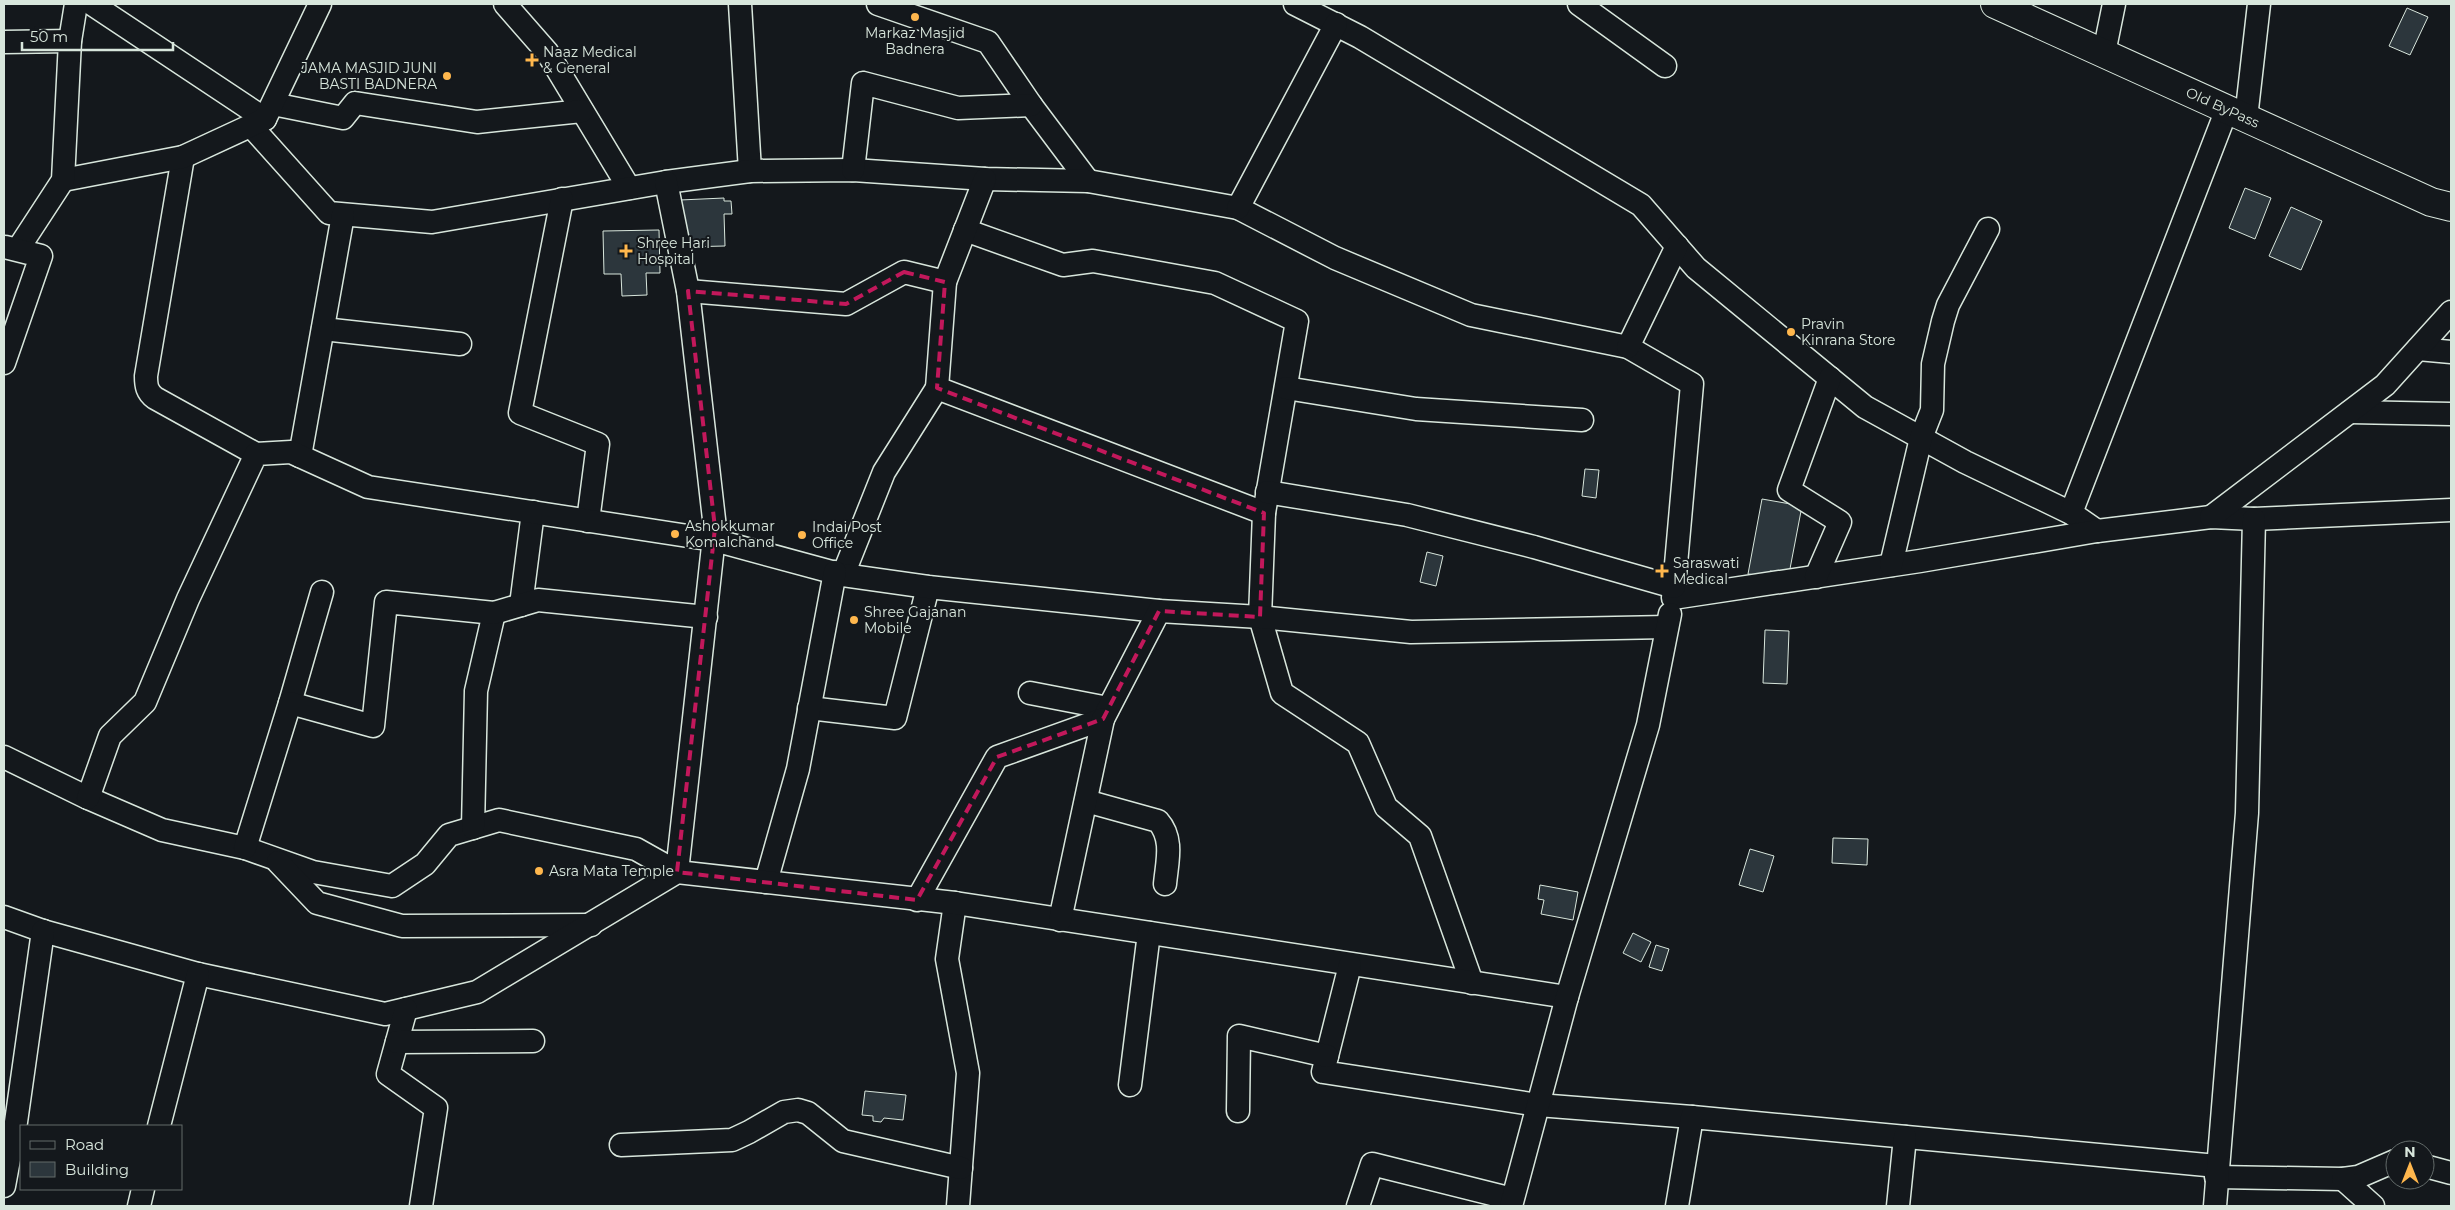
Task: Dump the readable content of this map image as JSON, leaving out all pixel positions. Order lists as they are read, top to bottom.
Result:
{
  "streets": {
    "highway": ["Old ByPass"]
  },
  "places": {
    "other": [
      "Markaz Masjid Badnera",
      "JAMA MASJID JUNI BASTI BADNERA",
      "Pravin Kinrana Store",
      "Ashokkumar Komalchand",
      "Indai Post Office",
      "Shree Gajanan Mobile",
      "Asra Mata Temple"
    ],
    "health": ["Naaz Medical & General", "Shree Hari Hospital", "Saraswati Medical"]
  },
  "legend": ["Road", "Building"],
  "scale_bar": "50 m",
  "north": "top"
}
